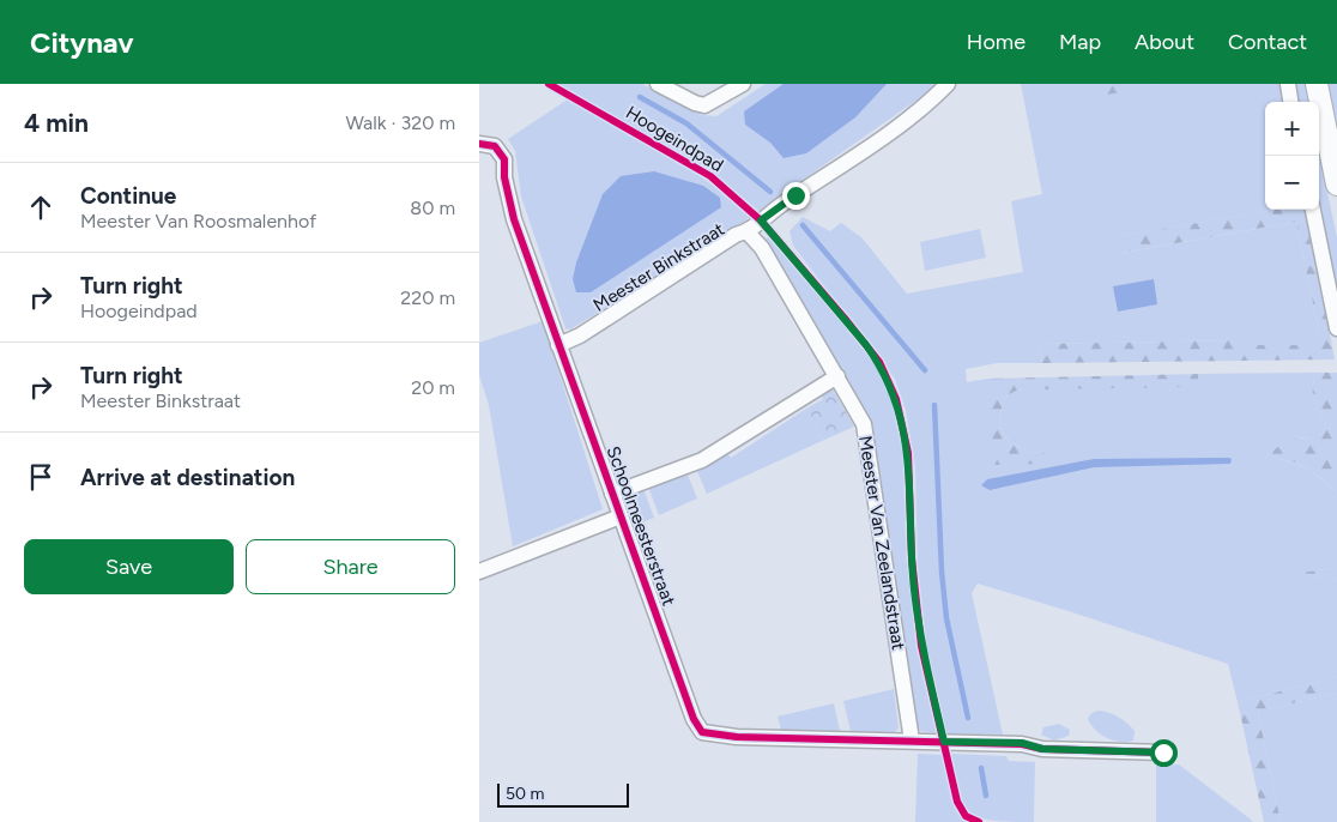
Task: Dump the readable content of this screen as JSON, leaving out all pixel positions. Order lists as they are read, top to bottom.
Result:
{
  "streets": {
    "street": ["Meester Binkstraat", "Schoolmeesterstraat", "Meester Van Zeelandstraat"],
    "cycle path": ["Hoogeindpad"]
  },
  "crossings": [
    ["Meester Binkstraat", "Schoolmeesterstraat"],
    ["Meester Binkstraat", "Meester Van Zeelandstraat"],
    ["Schoolmeesterstraat", "Meester Van Zeelandstraat"]
  ],
  "scale_bar": "50 m",
  "page": {
    "header": "Citynav",
    "nav": [
      "Home",
      "Map",
      "About",
      "Contact"
    ],
    "heading": ["4 min", "Walk · 320 m"],
    "map_buttons": ["+", "−"],
    "list": [
      ["Continue", "Meester Van Roosmalenhof", "80 m"],
      ["Turn right", "Hoogeindpad", "220 m"],
      ["Turn right", "Meester Binkstraat", "20 m"],
      "Arrive at destination"
    ],
    "buttons": ["Save", "Share"],
    "scale": "50 m"
  }
}
